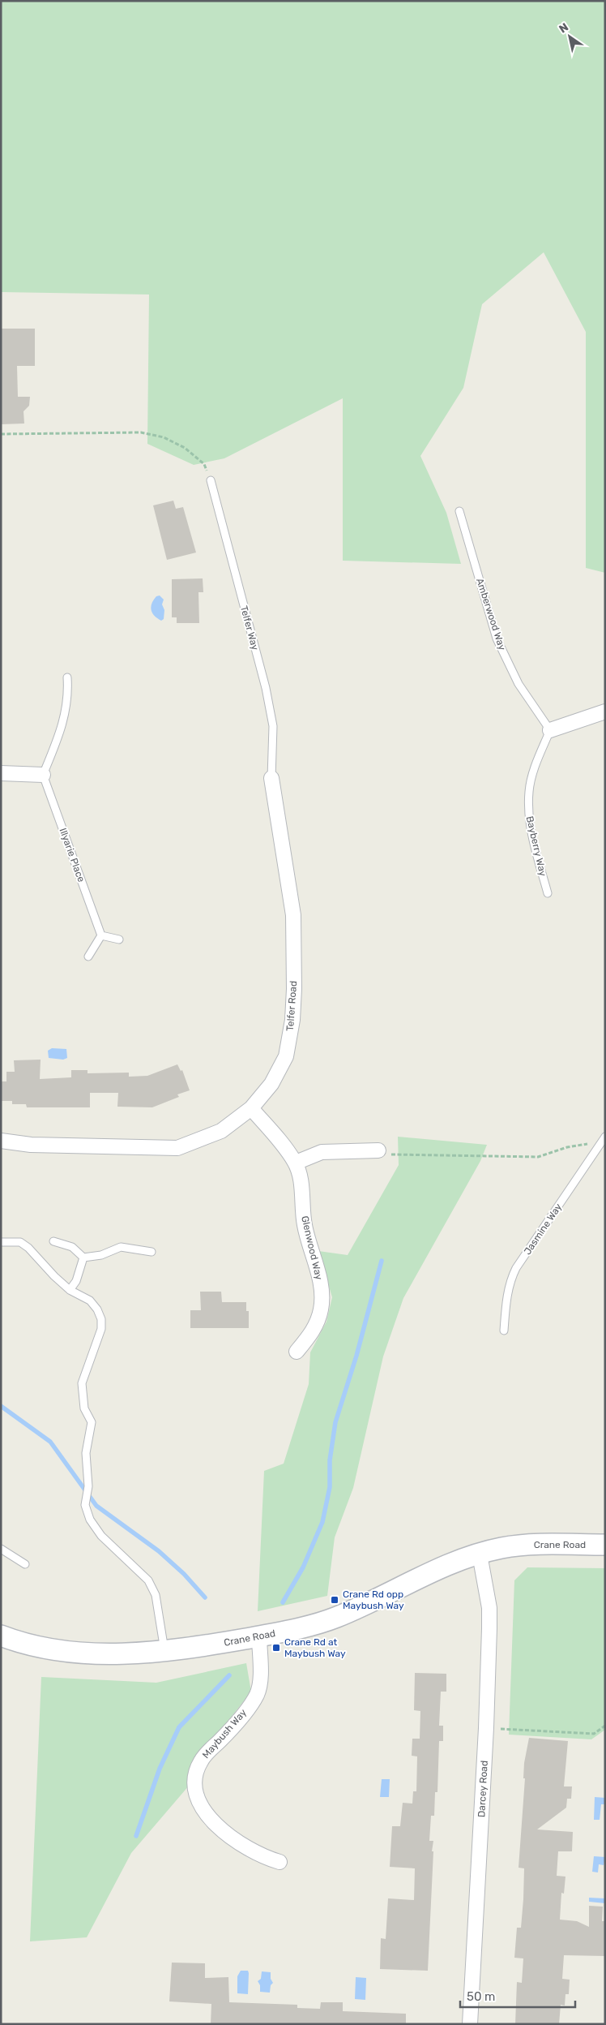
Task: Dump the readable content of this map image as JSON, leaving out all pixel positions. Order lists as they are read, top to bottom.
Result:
{
  "streets": {
    "street": [
      "Telfer Road",
      "Glenwood Way",
      "Crane Road",
      "Maybush Way",
      "Darcey Road"
    ],
    "lane": [
      "Amberwood Way",
      "Telfer Way",
      "Bayberry Way",
      "Illyarie Place",
      "Jasmine Way"
    ]
  },
  "crossings": [
    ["Amberwood Way", "Bayberry Way"],
    ["Telfer Way", "Telfer Road"],
    ["Telfer Road", "Glenwood Way"],
    ["Crane Road", "Maybush Way"],
    ["Crane Road", "Darcey Road"]
  ],
  "places": {
    "transit": ["Crane Rd opp Maybush Way", "Crane Rd at Maybush Way"]
  },
  "scale_bar": "50 m",
  "north": "top left"
}
